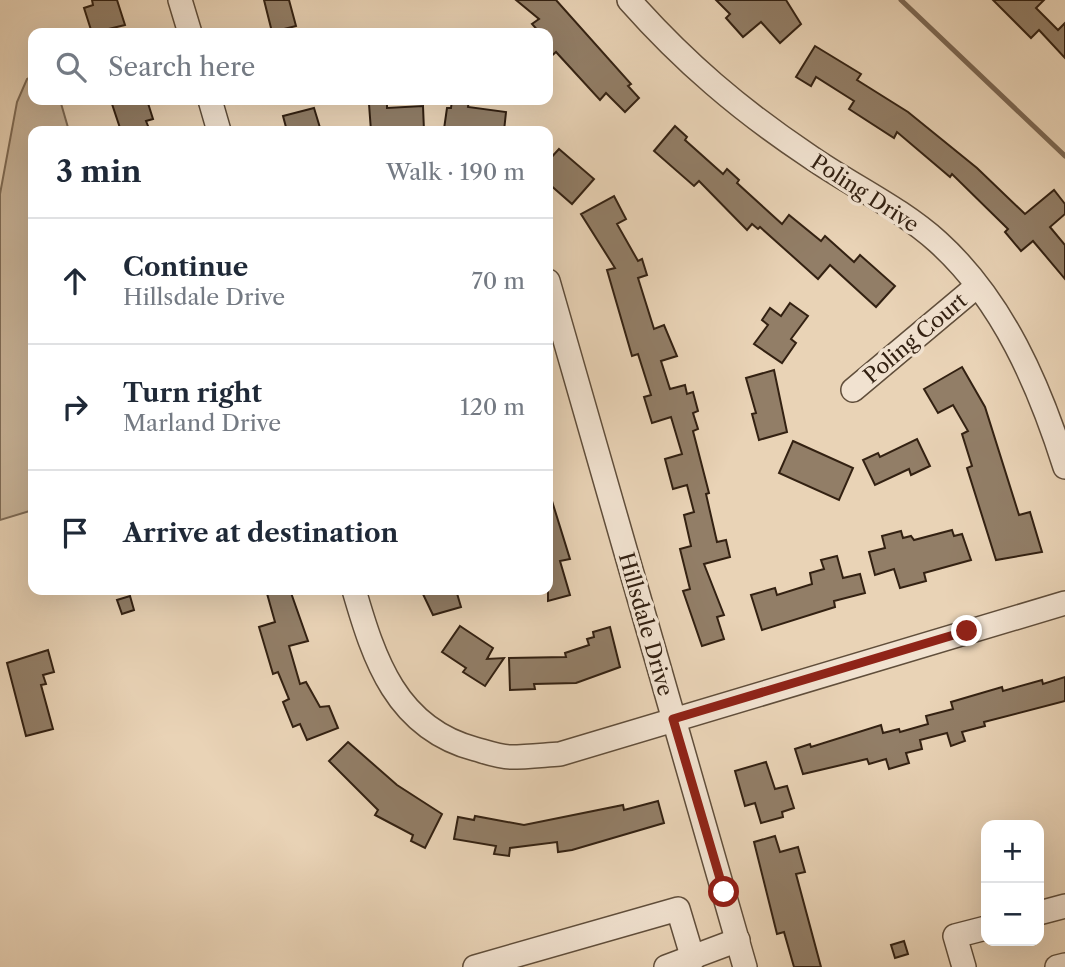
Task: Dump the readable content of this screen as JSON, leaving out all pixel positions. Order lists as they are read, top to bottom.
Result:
{
  "streets": {
    "street": ["Poling Drive", "Poling Court", "Hillsdale Drive"]
  },
  "crossings": [
    ["Poling Drive", "Poling Court"]
  ],
  "page": {
    "search": "Search here",
    "heading": ["3 min", "Walk · 190 m"],
    "list": [
      ["Continue", "Hillsdale Drive", "70 m"],
      ["Turn right", "Marland Drive", "120 m"],
      "Arrive at destination"
    ],
    "map_buttons": ["+", "−"]
  }
}
